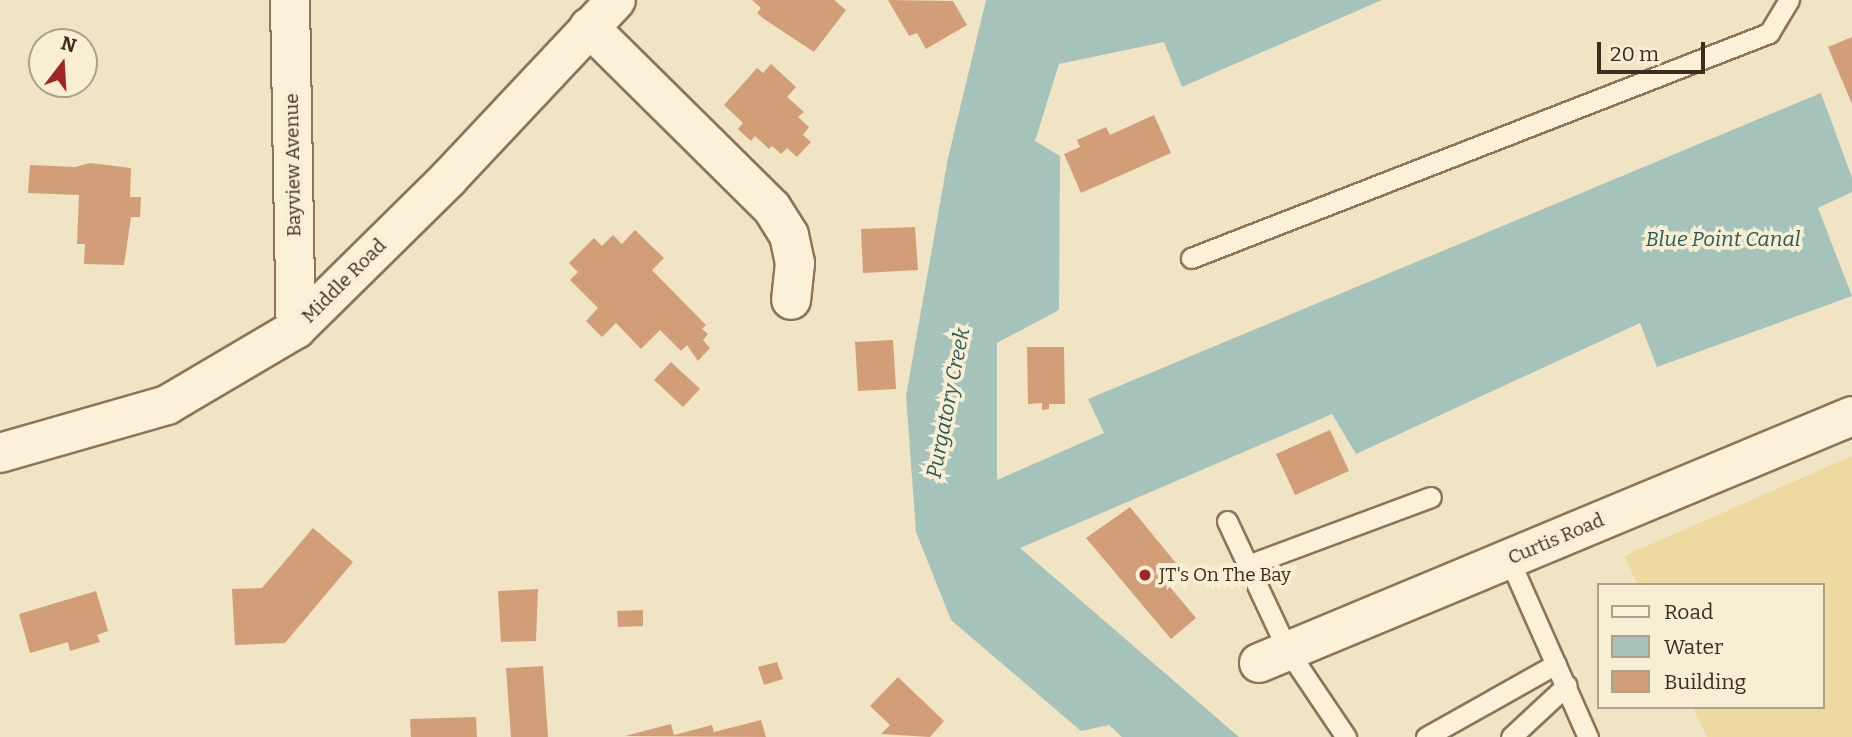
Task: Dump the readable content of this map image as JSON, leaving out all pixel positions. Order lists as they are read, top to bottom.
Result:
{
  "streets": {
    "street": ["Bayview Avenue", "Middle Road", "Curtis Road"]
  },
  "crossings": [
    ["Bayview Avenue", "Middle Road"]
  ],
  "water": ["Blue Point Canal", "Purgatory Creek"],
  "places": ["JT's On The Bay"],
  "legend": ["Road", "Water", "Building"],
  "scale_bar": "20 m",
  "north": "top"
}
